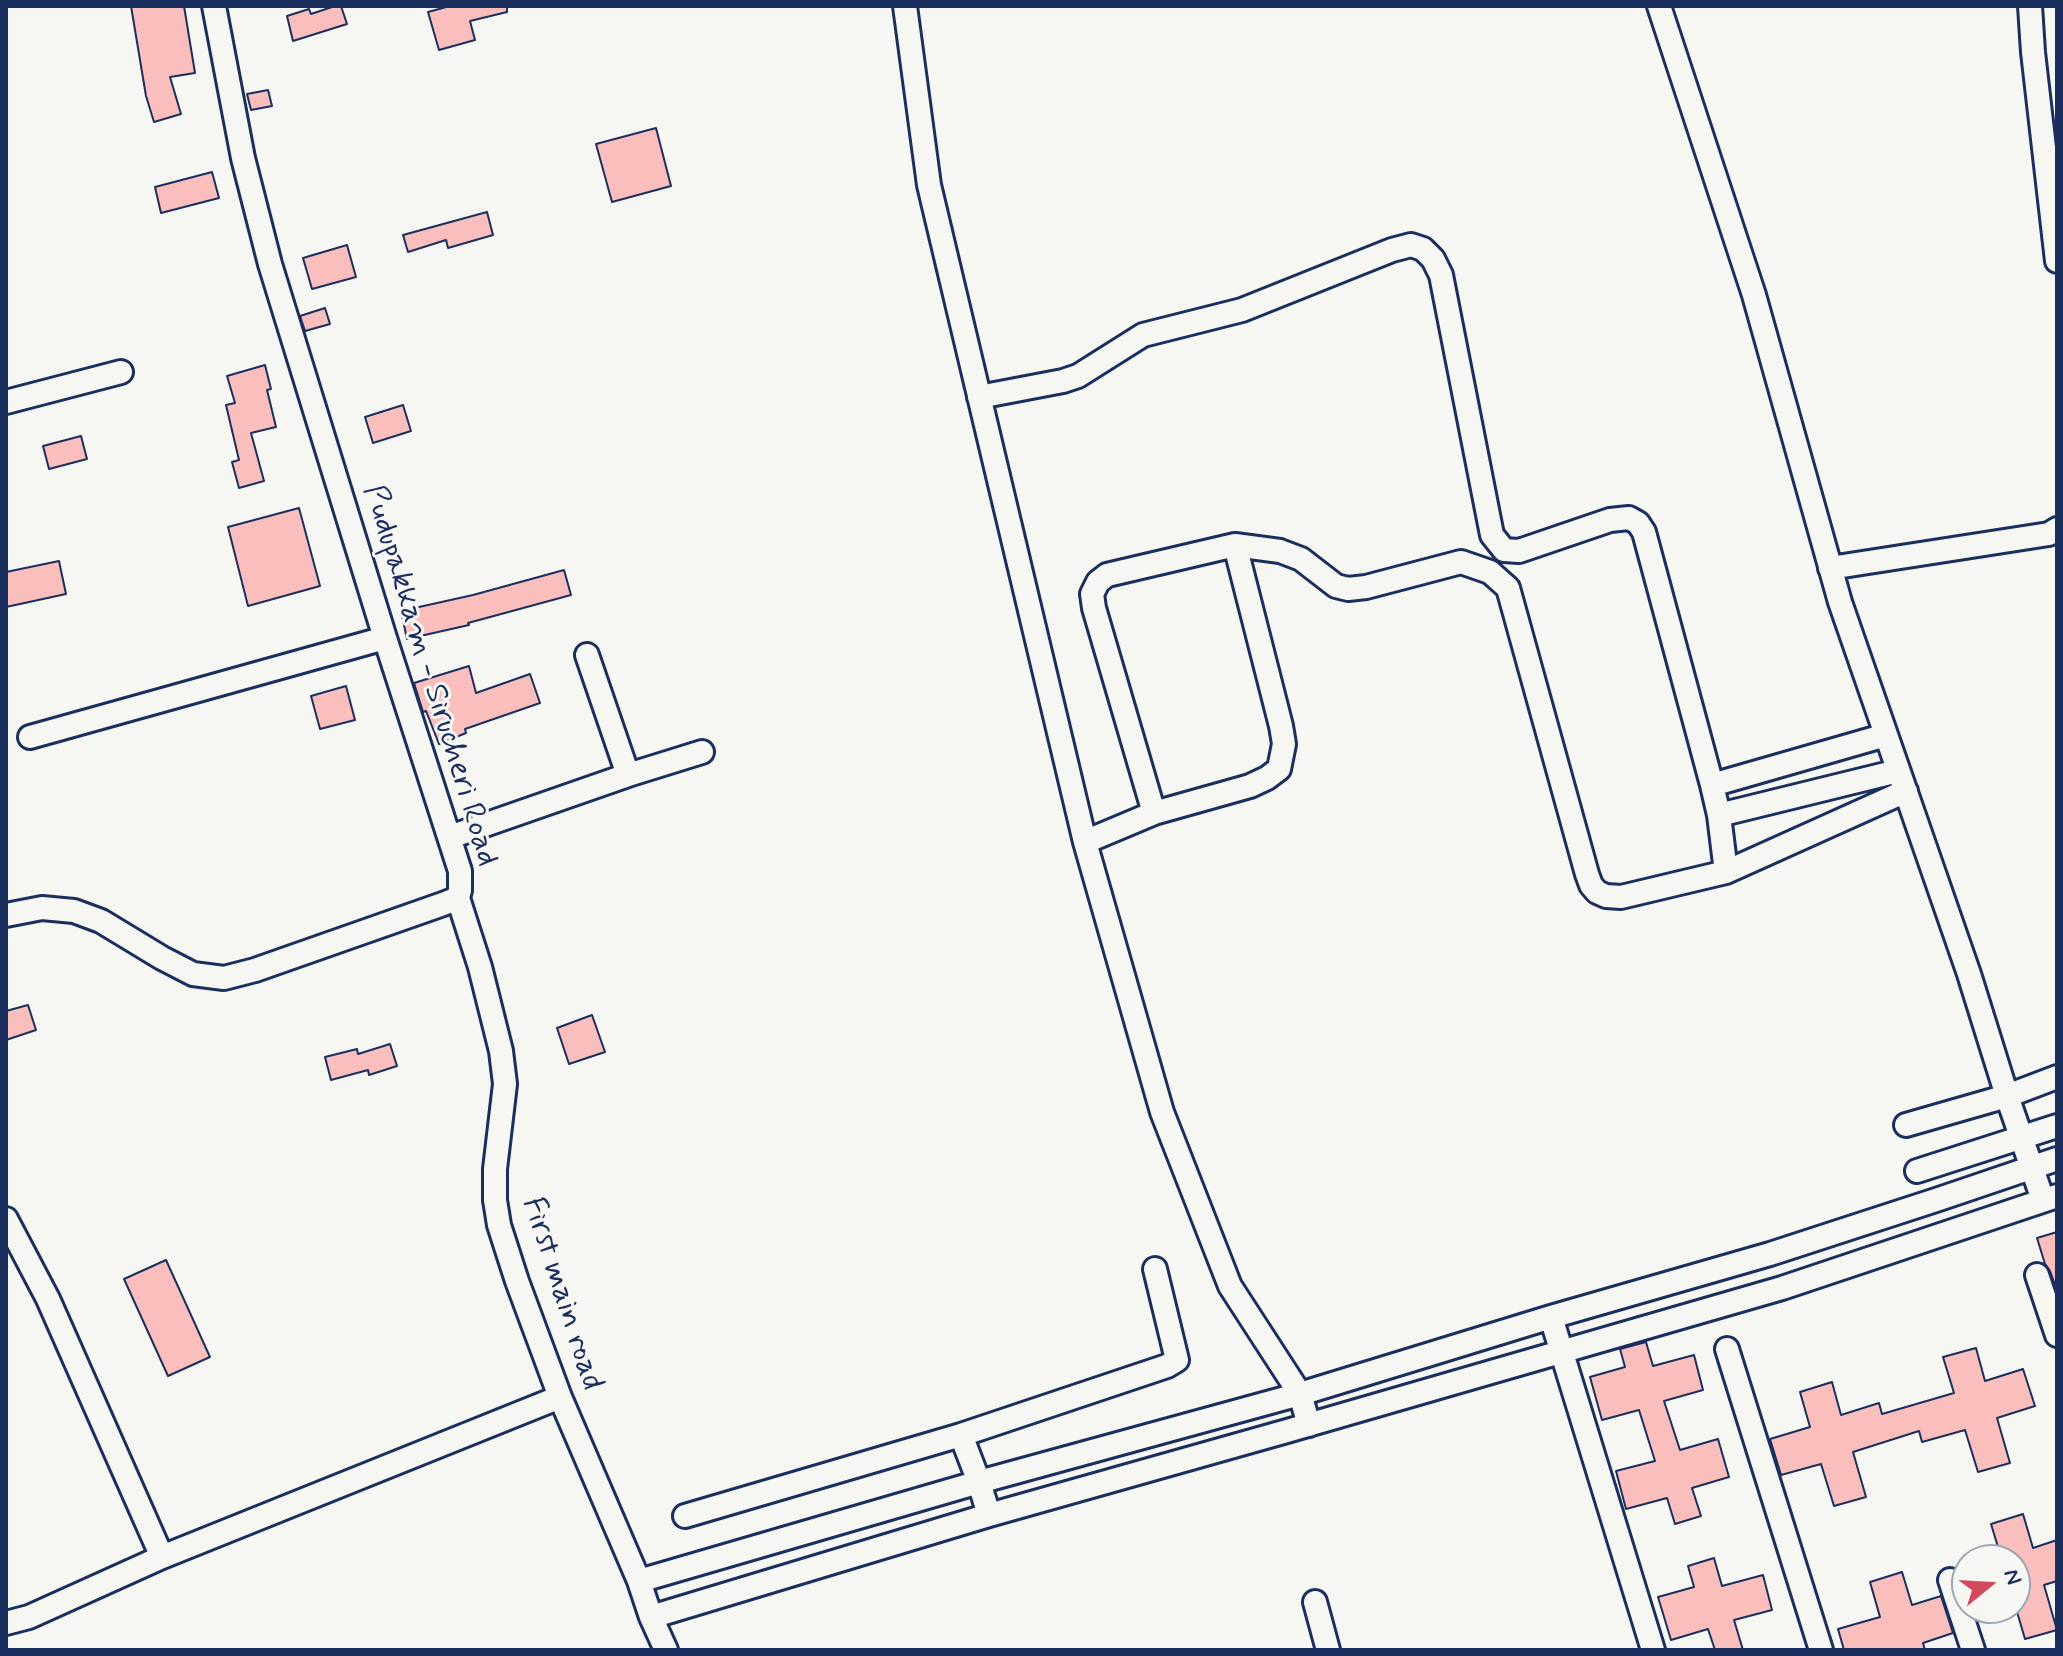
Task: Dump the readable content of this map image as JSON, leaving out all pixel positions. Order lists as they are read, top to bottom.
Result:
{
  "streets": {
    "street": ["Pudupakkam - Sirucheri Road", "First main road"]
  },
  "crossings": [
    ["Pudupakkam - Sirucheri Road", "First main road"]
  ],
  "north": "right"
}
